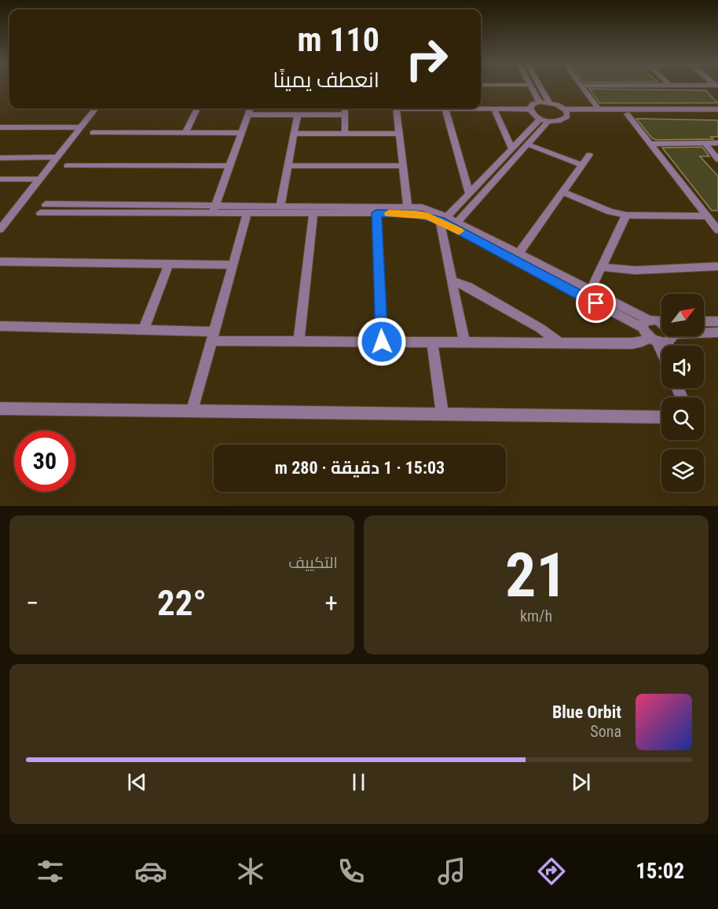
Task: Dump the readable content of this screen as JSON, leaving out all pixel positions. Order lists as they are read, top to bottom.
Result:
{
  "north": "top right",
  "page": {
    "turn": ["110 m", "انعطف يمينًا"],
    "limit": "30",
    "trip": "15:03 · 1 دقيقة · 280 m",
    "tile": [
      ["21", "km/h"],
      "التكييف"
    ],
    "heat": ["−", "22°", "+"],
    "song": ["Blue Orbit", "Sona"],
    "tabs": "15:02"
  }
}
